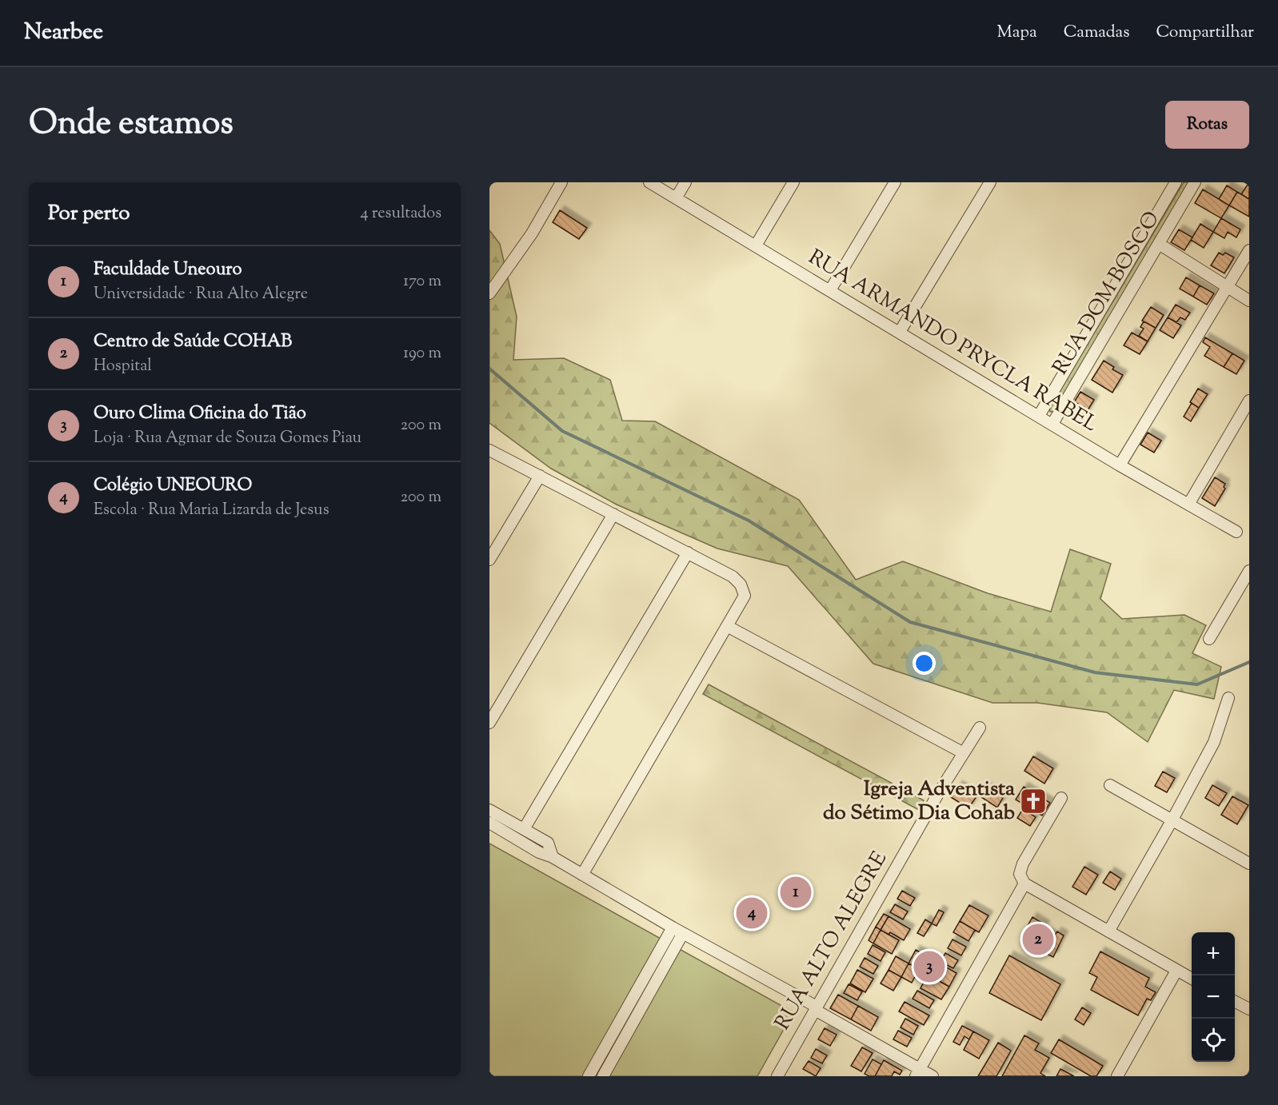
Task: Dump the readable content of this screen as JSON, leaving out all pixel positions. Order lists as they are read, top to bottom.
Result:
{
  "streets": {
    "street": ["RUA DOM BOSCO", "RUA ARMANDO PRYCLA RABEL", "RUA ALTO ALEGRE"]
  },
  "crossings": [
    ["RUA DOM BOSCO", "RUA ARMANDO PRYCLA RABEL"]
  ],
  "places": {
    "church": ["Igreja Adventista do Sétimo Dia Cohab"]
  },
  "page": {
    "header": "Nearbee",
    "nav": ["Mapa", "Camadas", "Compartilhar"],
    "title": "Onde estamos",
    "buttons": "Rotas",
    "heading": ["Por perto", "4 resultados"],
    "list": [
      {
        "mark": "1",
        "name": "Faculdade Uneouro",
        "note": "Universidade · Rua Alto Alegre",
        "value": "170 m"
      },
      {
        "mark": "2",
        "name": "Centro de Saúde COHAB",
        "note": "Hospital",
        "value": "190 m"
      },
      {
        "mark": "3",
        "name": "Ouro Clima Oficina do Tião",
        "note": "Loja · Rua Agmar de Souza Gomes Piau",
        "value": "200 m"
      },
      {
        "mark": "4",
        "name": "Colégio UNEOURO",
        "note": "Escola · Rua Maria Lizarda de Jesus",
        "value": "200 m"
      }
    ],
    "pins": [
      "1",
      "4",
      "2",
      "3"
    ],
    "map_buttons": ["+", "−"]
  }
}
